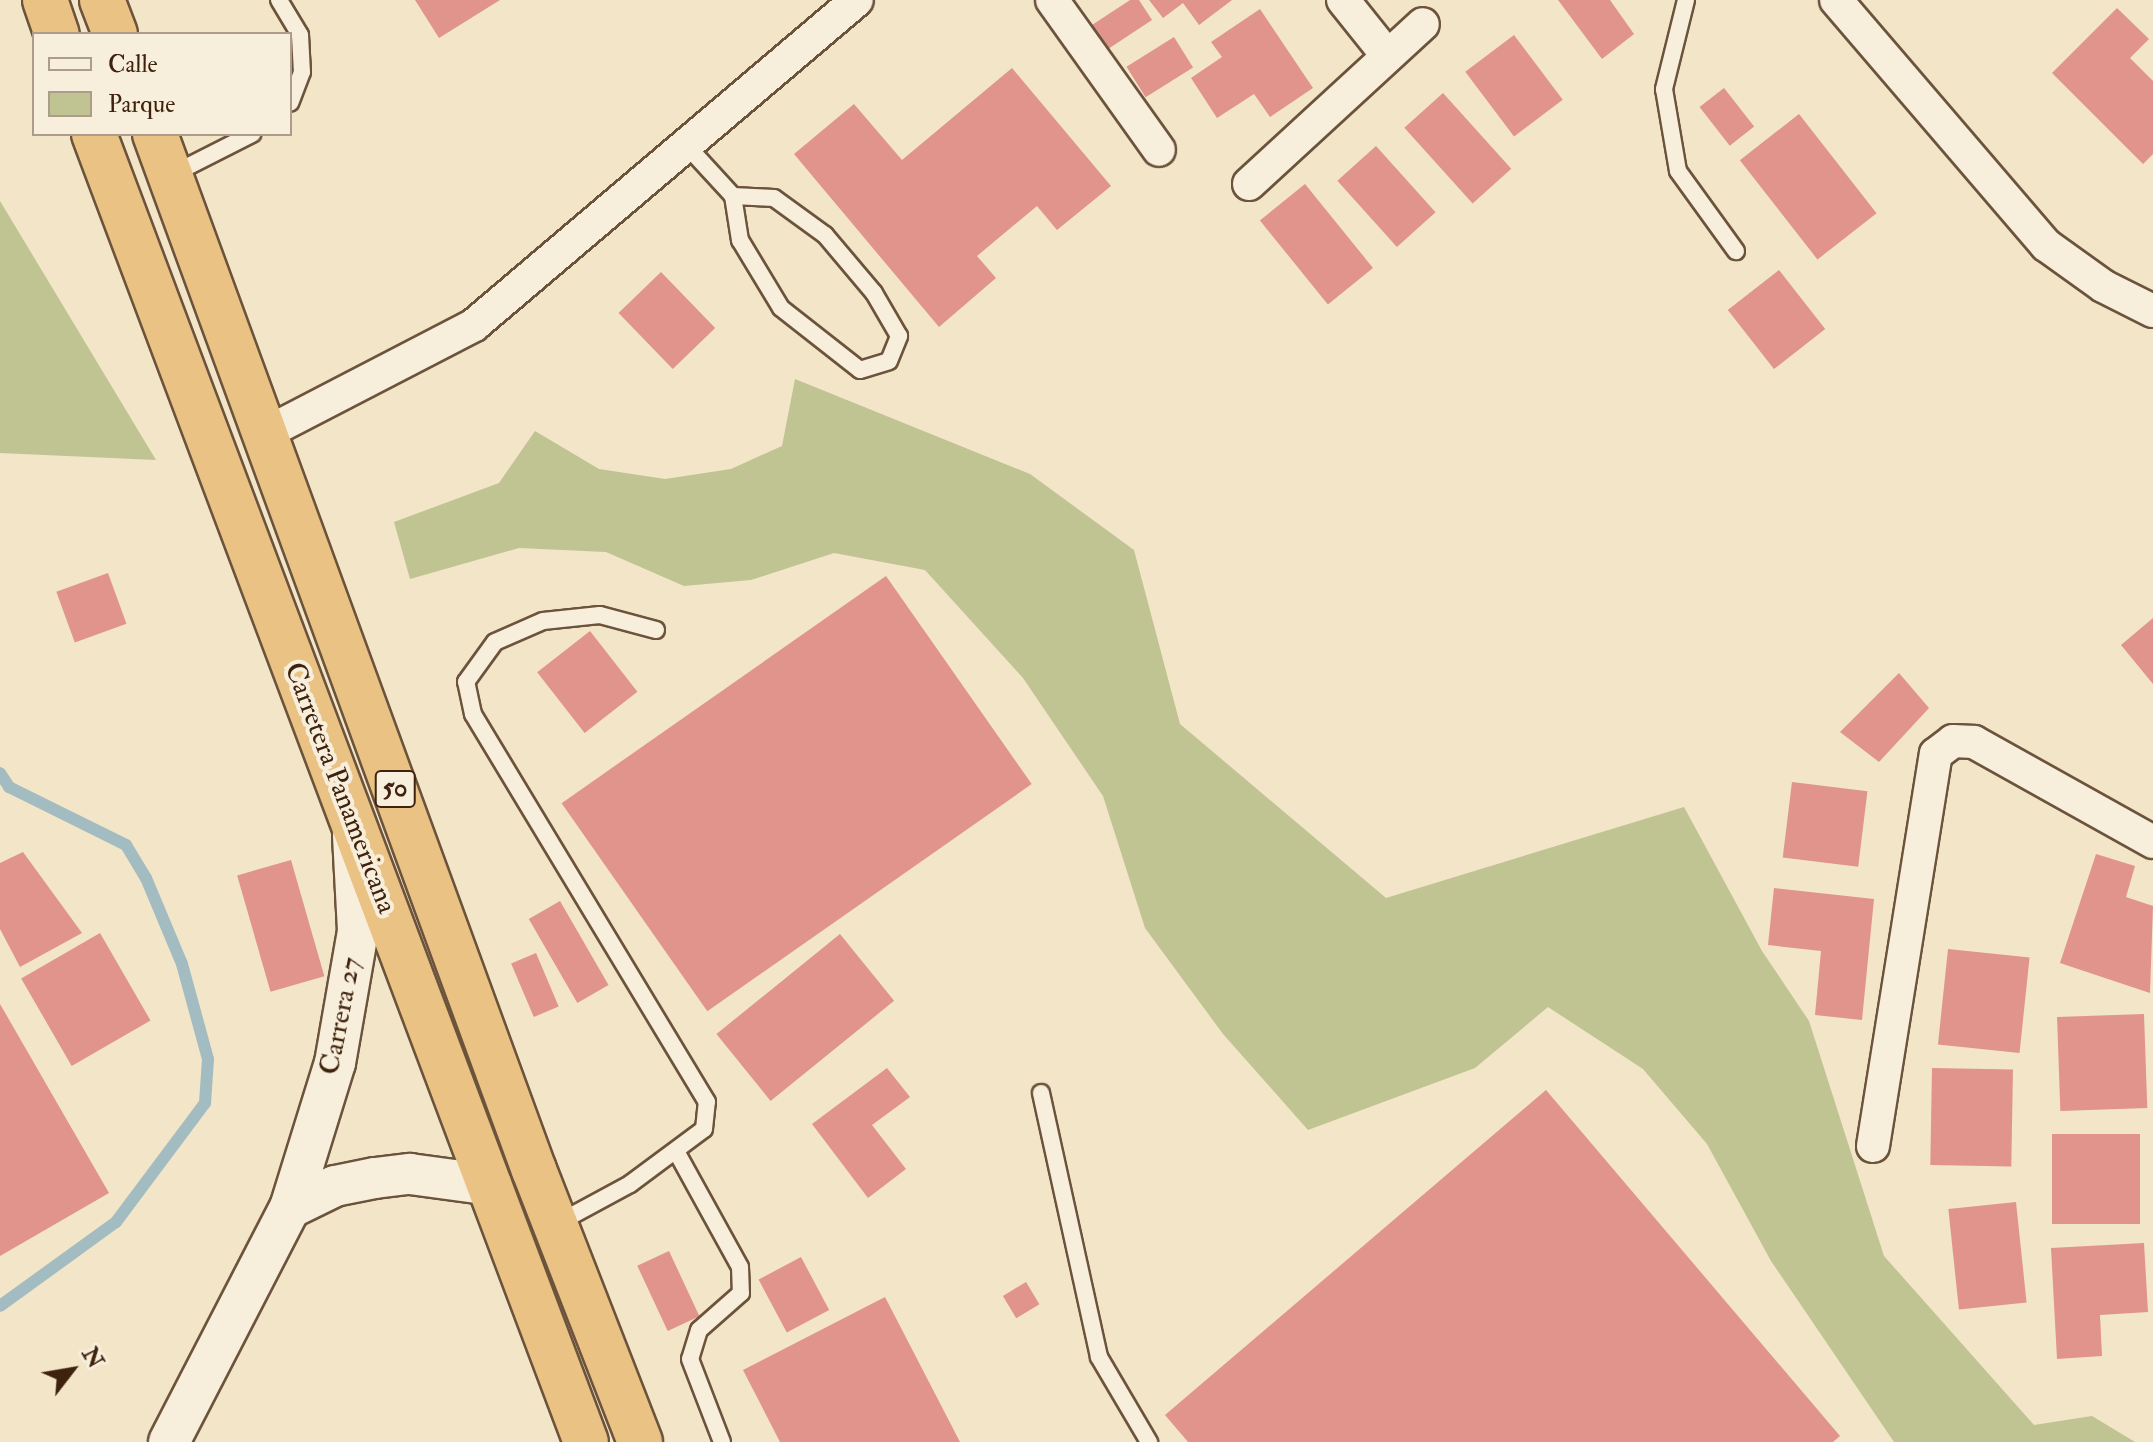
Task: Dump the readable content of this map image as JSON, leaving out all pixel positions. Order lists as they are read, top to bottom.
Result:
{
  "streets": {
    "highway": ["Carretera Panamericana", "50"],
    "street": ["Carrera 27"]
  },
  "crossings": [
    ["Carretera Panamericana", "Carrera 27"]
  ],
  "legend": ["Calle", "Parque"],
  "north": "top right"
}
